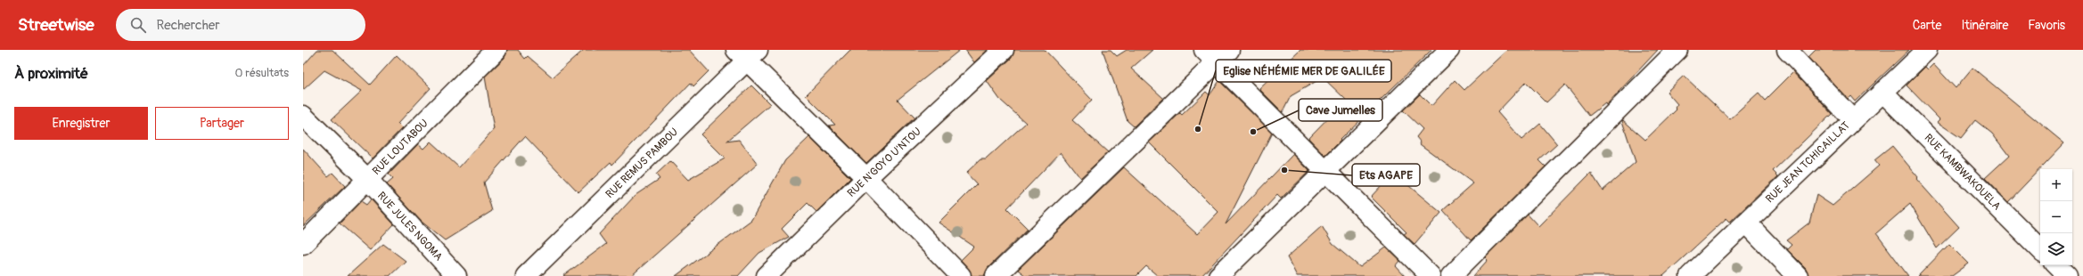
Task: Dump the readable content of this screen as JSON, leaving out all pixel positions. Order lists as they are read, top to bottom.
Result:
{
  "streets": {
    "street": [
      "RUE LOUTABOU",
      "RUE N'GOYO U'NTOU",
      "RUE JEAN TCHICAILLAT",
      "RUE REMUS PAMBOU",
      "RUE KAMBWAKOUELA",
      "RUE JULES NGOMA"
    ]
  },
  "crossings": [
    ["RUE LOUTABOU", "RUE JULES NGOMA"],
    ["RUE JEAN TCHICAILLAT", "RUE KAMBWAKOUELA"]
  ],
  "places": ["Eglise NÉHÉMIE MER DE GALILÉE", "Cave Jumelles", "Ets AGAPE"],
  "page": {
    "header": "Streetwise",
    "search": "Rechercher",
    "nav": ["Carte", "Itinéraire", "Favoris"],
    "heading": ["À proximité", "0 résultats"],
    "buttons": ["Enregistrer", "Partager"],
    "map_buttons": ["+", "−"]
  }
}
